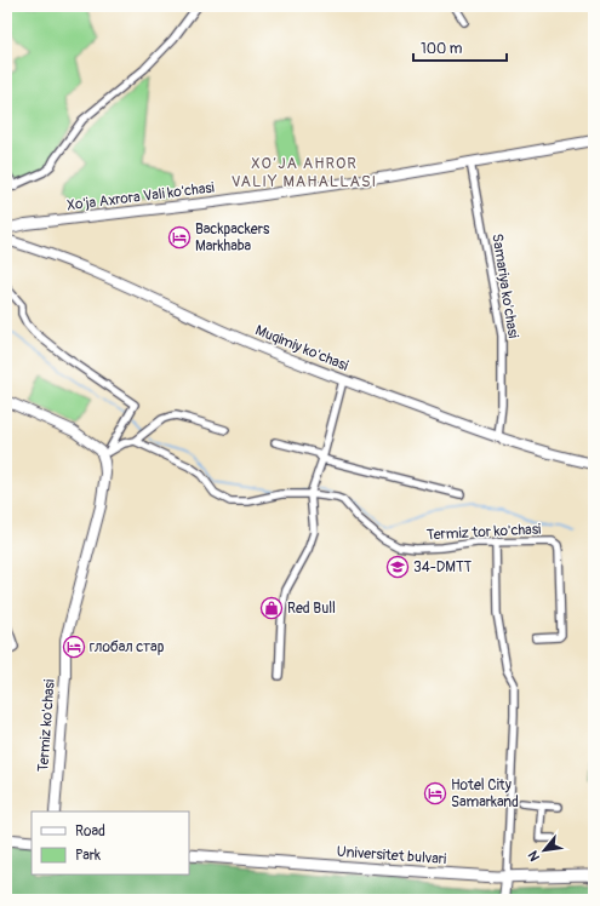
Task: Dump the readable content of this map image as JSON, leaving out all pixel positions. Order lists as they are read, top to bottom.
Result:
{
  "streets": {
    "main road": [
      "Xo'ja Axrora Vali ko'chasi",
      "Muqimiy ko'chasi",
      "Termiz ko'chasi",
      "Universitet bulvari"
    ],
    "street": ["Samariya ko'chasi", "Termiz tor ko'chasi"]
  },
  "crossings": [
    ["Xo'ja Axrora Vali ko'chasi", "Samariya ko'chasi"],
    ["Samariya ko'chasi", "Muqimiy ko'chasi"]
  ],
  "districts": ["XO‘JA AHROR VALIY MAHALLASI"],
  "places": {
    "hotel": ["Backpackers Markhaba", "глобал стар", "Hotel City Samarkand"],
    "school or university": ["34-DMTT"],
    "shop": ["Red Bull"]
  },
  "legend": ["Road", "Park"],
  "scale_bar": "100 m",
  "north": "bottom left"
}
